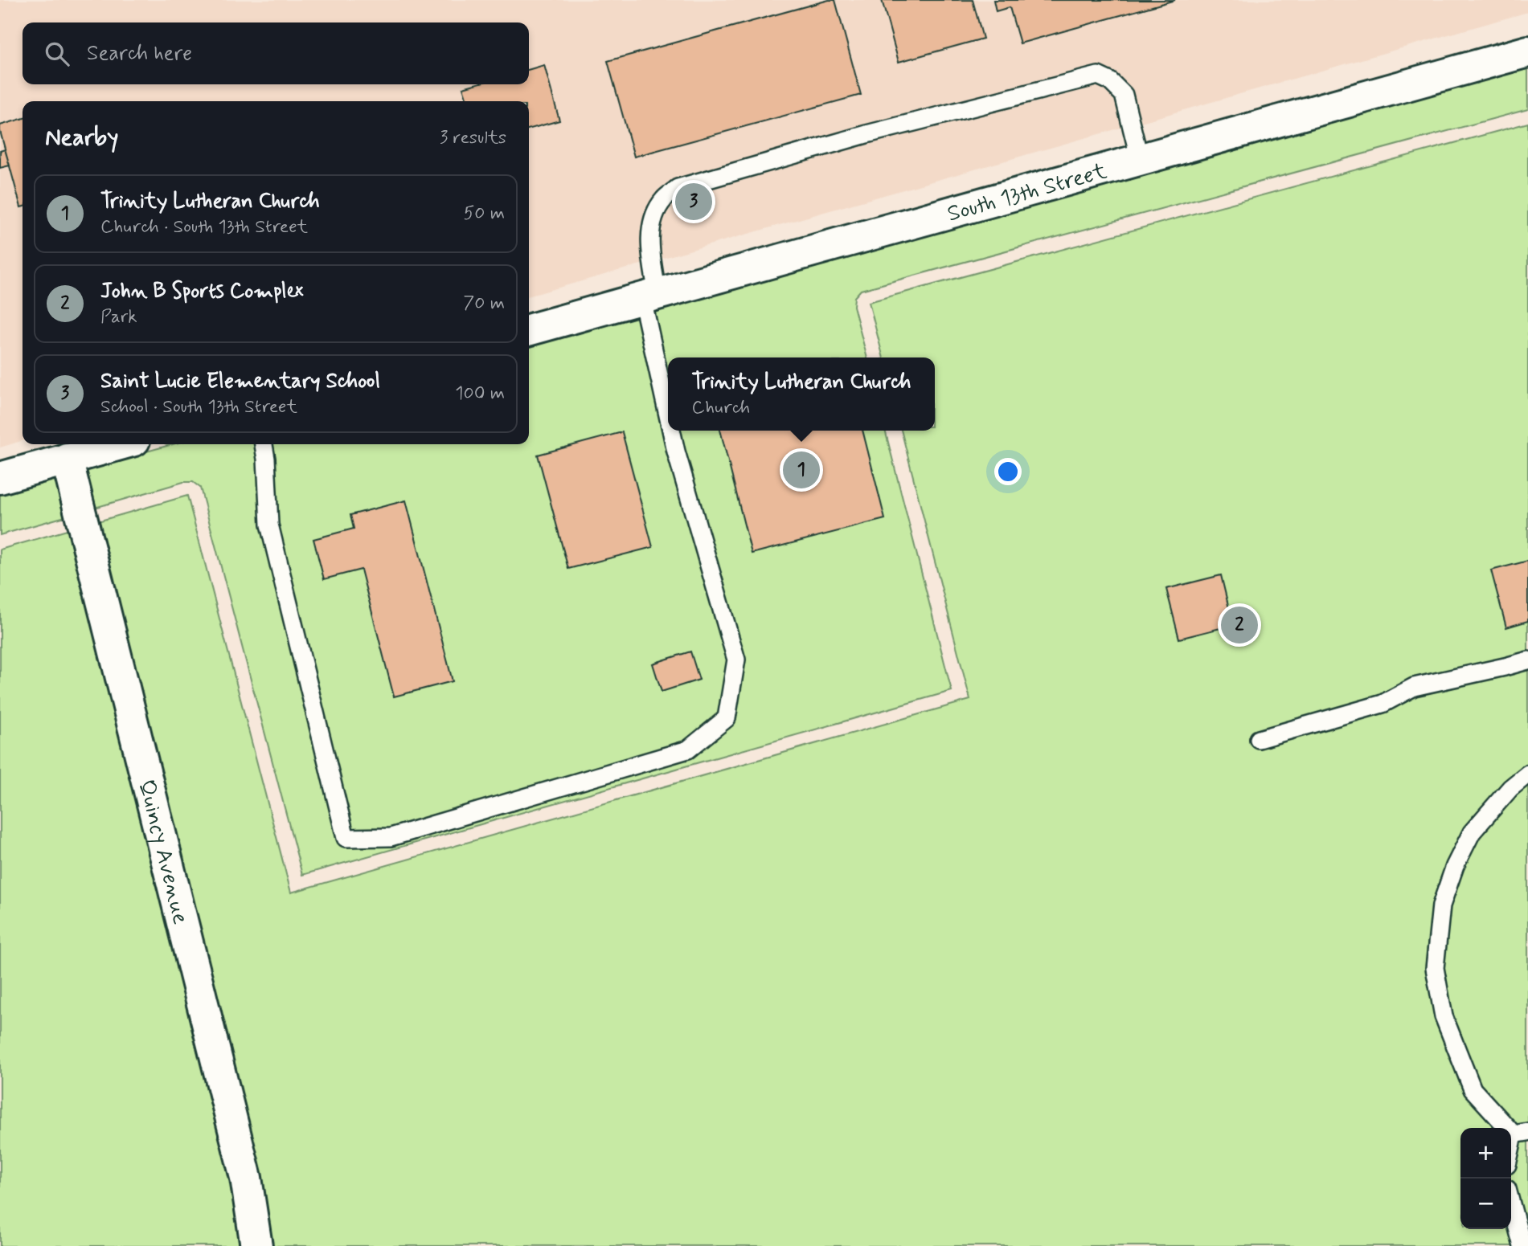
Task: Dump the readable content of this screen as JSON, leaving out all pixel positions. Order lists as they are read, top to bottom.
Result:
{
  "streets": {
    "street": ["South 13th Street", "Quincy Avenue"]
  },
  "page": {
    "search": "Search here",
    "heading": ["Nearby", "3 results"],
    "list": [
      {
        "mark": "1",
        "name": "Trinity Lutheran Church",
        "note": "Church · South 13th Street",
        "value": "50 m"
      },
      {
        "mark": "2",
        "name": "John B Sports Complex",
        "note": "Park",
        "value": "70 m"
      },
      {
        "mark": "3",
        "name": "Saint Lucie Elementary School",
        "note": "School · South 13th Street",
        "value": "100 m"
      }
    ],
    "pins": ["3", "1", "2"],
    "popup": ["Trinity Lutheran Church", "Church"],
    "map_buttons": ["+", "−"]
  }
}
